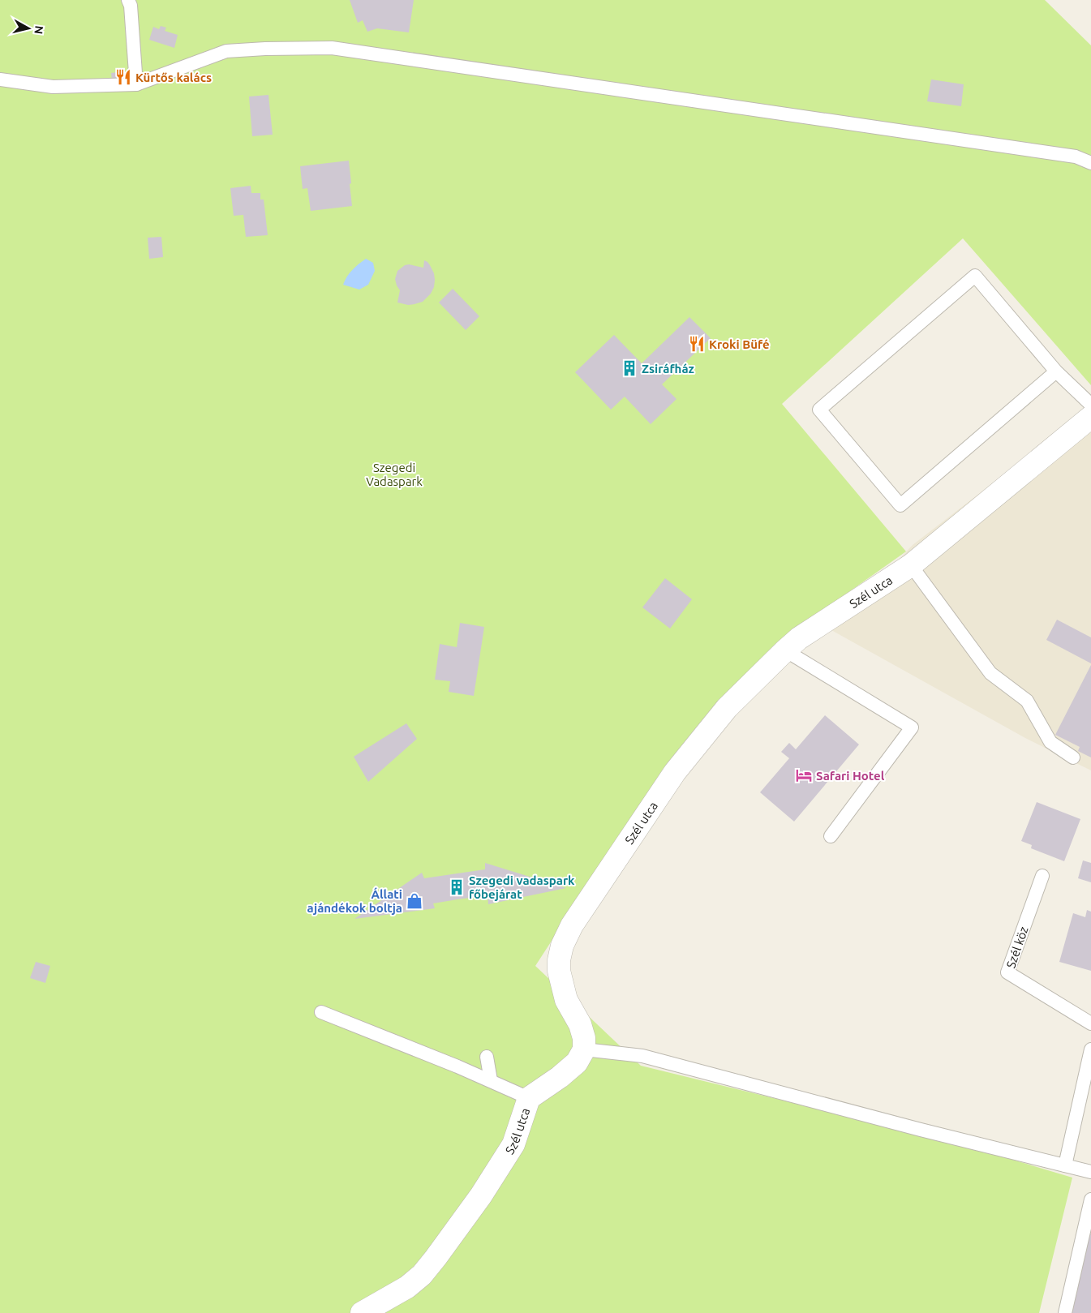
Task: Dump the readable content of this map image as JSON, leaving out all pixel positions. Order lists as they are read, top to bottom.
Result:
{
  "streets": {
    "street": ["Szél utca"],
    "lane": ["Szél köz"]
  },
  "parks": ["Szegedi Vadaspark"],
  "places": {
    "restaurant": ["Kürtős kalács", "Kroki Büfé"],
    "building": ["Zsiráfház", "Szegedi vadaspark főbejárat"],
    "hotel": ["Safari Hotel"],
    "shop": ["Állati ajándékok boltja"]
  },
  "north": "right"
}
